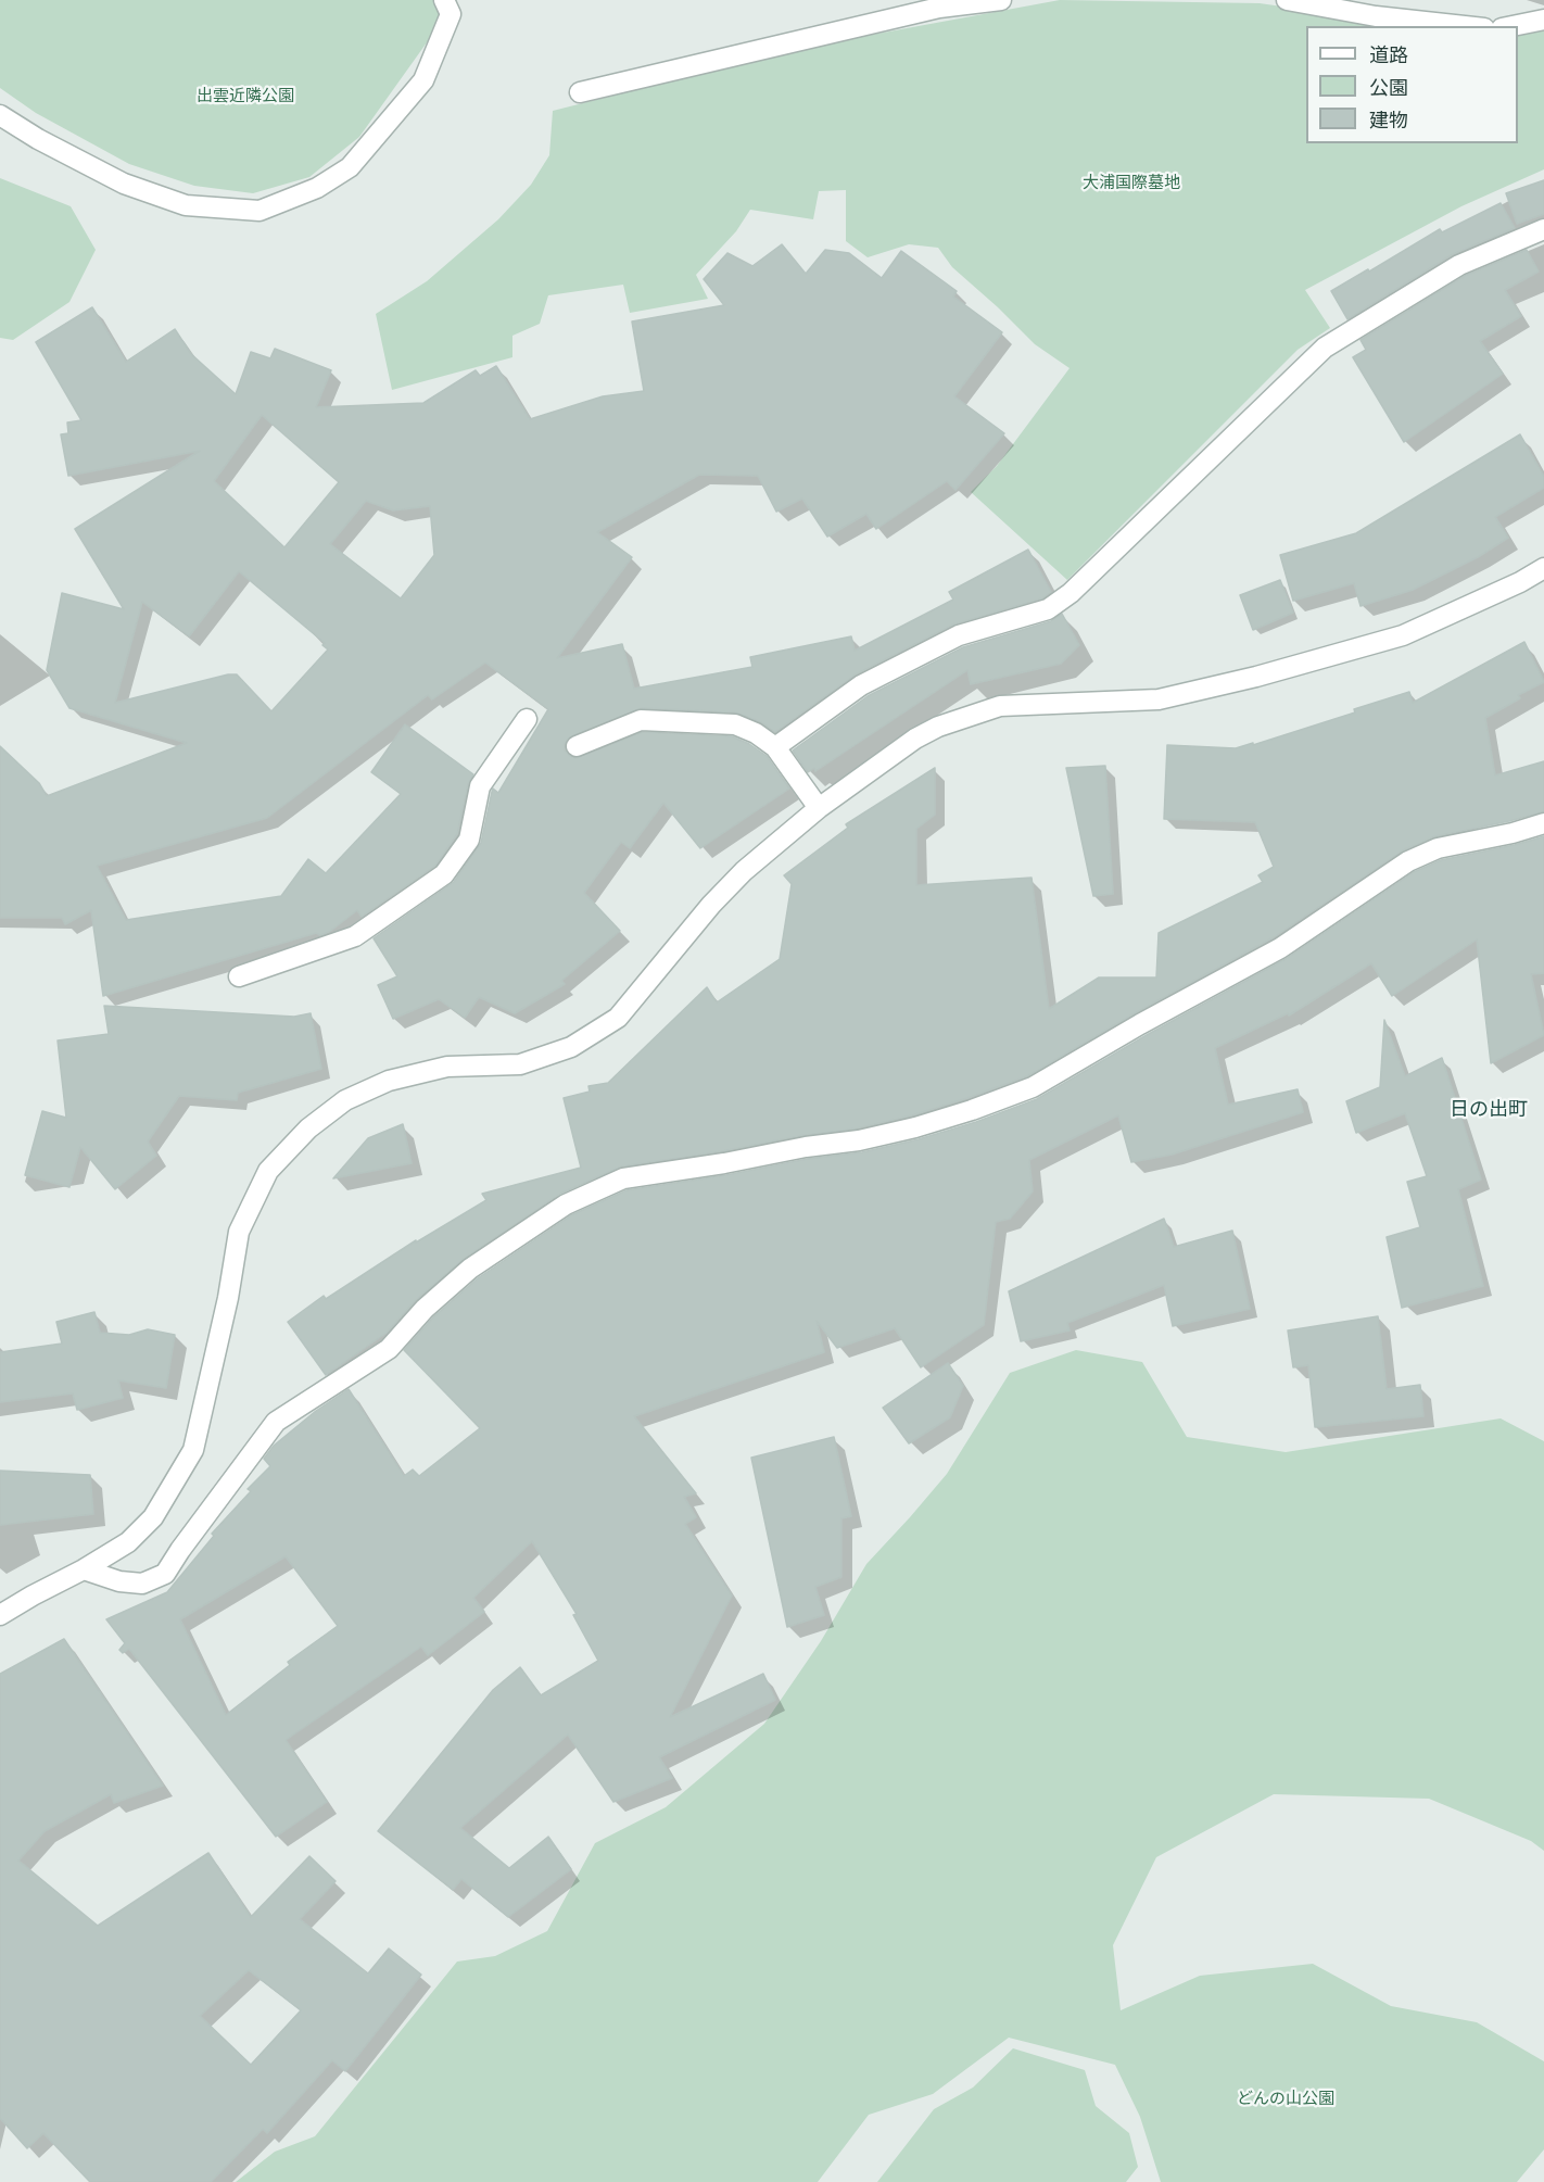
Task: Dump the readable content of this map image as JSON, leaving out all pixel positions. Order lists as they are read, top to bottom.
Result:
{
  "districts": ["日の出町"],
  "parks": ["出雲近隣公園", "大浦国際墓地", "どんの山公園"],
  "legend": ["道路", "公園", "建物"]
}
